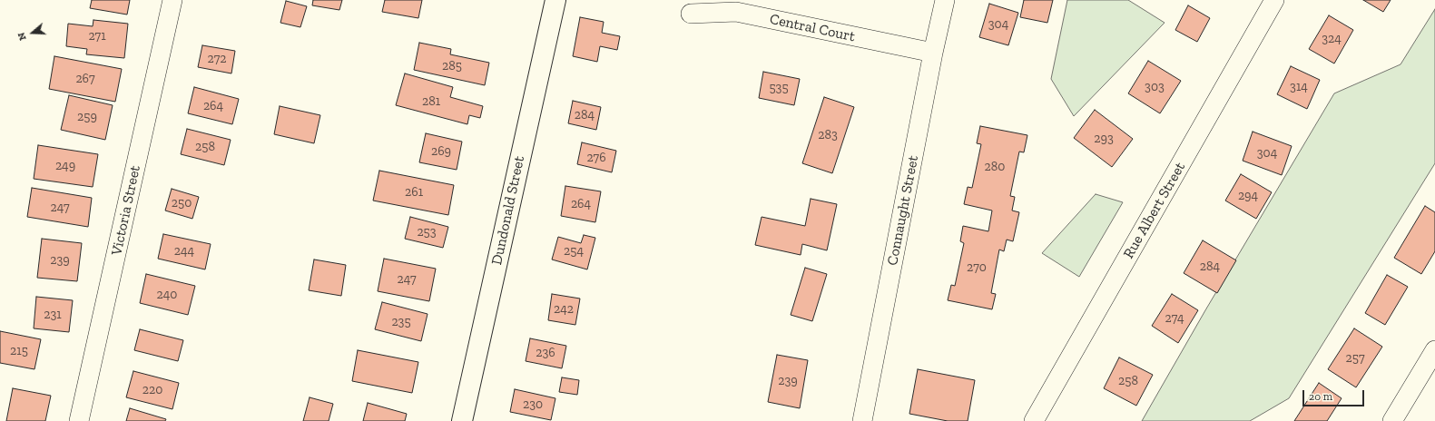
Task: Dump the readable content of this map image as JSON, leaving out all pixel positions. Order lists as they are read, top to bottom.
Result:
{
  "streets": {
    "street": [
      "Central Court",
      "Victoria Street",
      "Dundonald Street",
      "Connaught Street",
      "Rue Albert Street"
    ]
  },
  "crossings": [
    ["Central Court", "Connaught Street"]
  ],
  "house_numbers": [
    "304",
    "271",
    "324",
    "272",
    "285",
    "267",
    "303",
    "314",
    "535",
    "281",
    "264",
    "284",
    "259",
    "283",
    "293",
    "258",
    "269",
    "304",
    "276",
    "249",
    "280",
    "261",
    "294",
    "250",
    "264",
    "247",
    "253",
    "244",
    "254",
    "239",
    "284",
    "270",
    "247",
    "240",
    "242",
    "231",
    "274",
    "235",
    "215",
    "236",
    "257",
    "239",
    "258",
    "220",
    "230"
  ],
  "scale_bar": "20 m",
  "north": "left"
}
